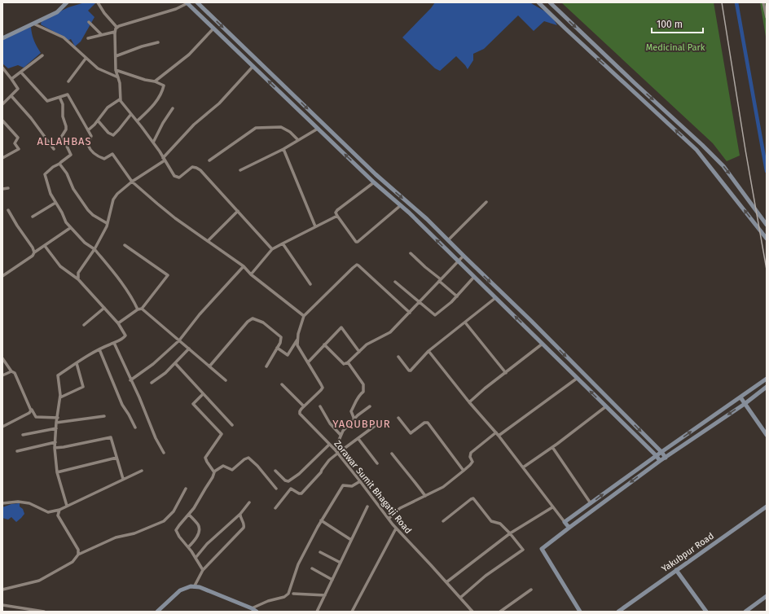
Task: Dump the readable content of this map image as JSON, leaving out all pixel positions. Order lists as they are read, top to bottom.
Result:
{
  "streets": {
    "street": ["Zorawar Sumit Bhagatji Road", "Yakubpur Road"]
  },
  "districts": ["ALLAHBAS", "YAQUBPUR"],
  "parks": ["Medicinal Park"],
  "scale_bar": "100 m"
}
